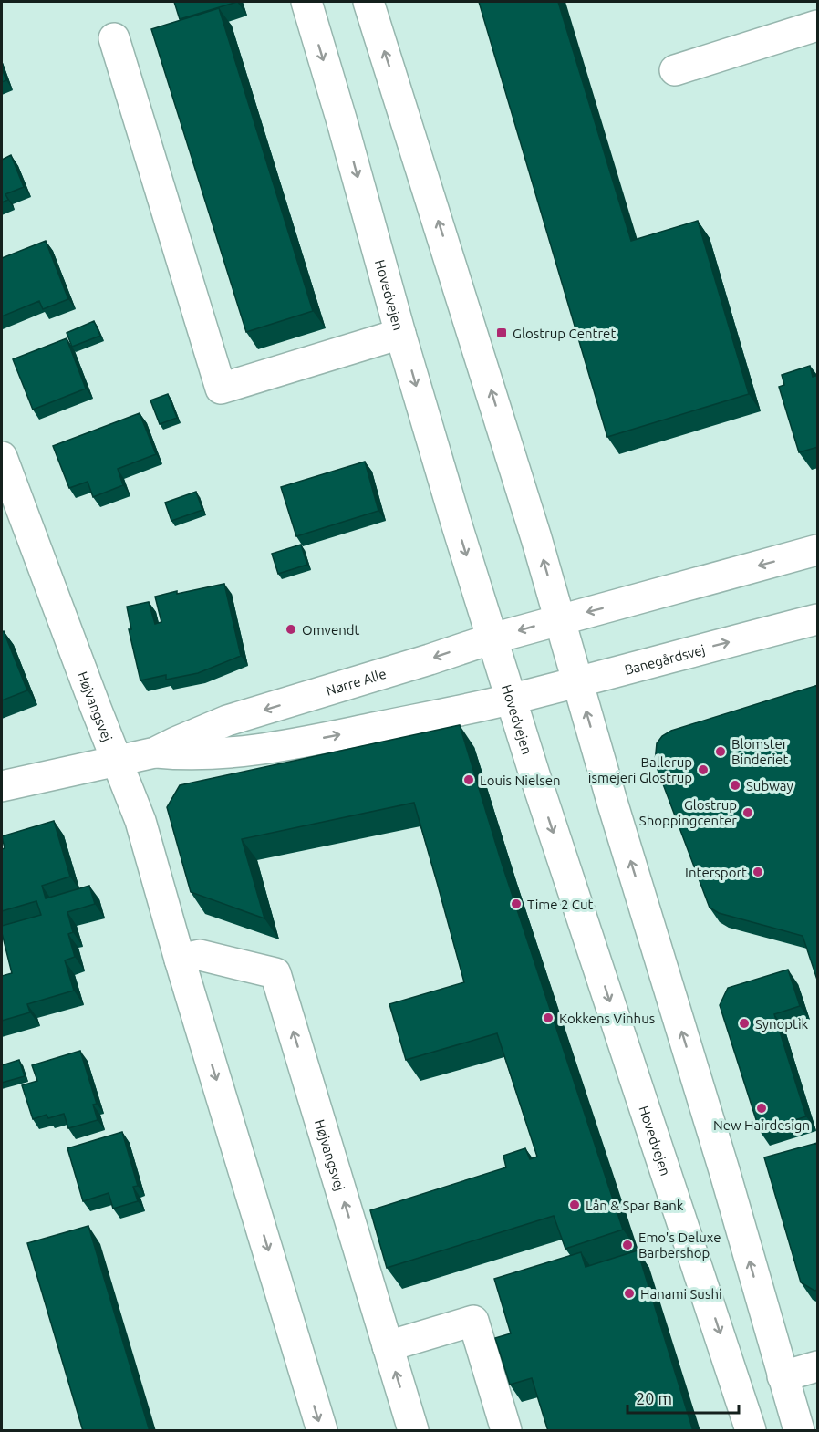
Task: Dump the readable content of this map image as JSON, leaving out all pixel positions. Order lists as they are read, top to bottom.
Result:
{
  "streets": {
    "street": [
      "Hovedvejen",
      "Banegårdsvej",
      "Nørre Alle",
      "Højvangsvej"
    ]
  },
  "crossings": [
    ["Hovedvejen", "Banegårdsvej"],
    ["Hovedvejen", "Nørre Alle"],
    ["Banegårdsvej", "Nørre Alle"],
    ["Nørre Alle", "Højvangsvej"]
  ],
  "places": {
    "transit": ["Glostrup Centret"],
    "other": [
      "Omvendt",
      "Blomster Binderiet",
      "Ballerup ismejeri Glostrup",
      "Louis Nielsen",
      "Subway",
      "Glostrup Shoppingcenter",
      "Intersport",
      "Time 2 Cut",
      "Kokkens Vinhus",
      "Synoptik",
      "New Hairdesign",
      "Lån & Spar Bank",
      "Emo's Deluxe Barbershop",
      "Hanami Sushi"
    ]
  },
  "scale_bar": "20 m"
}
